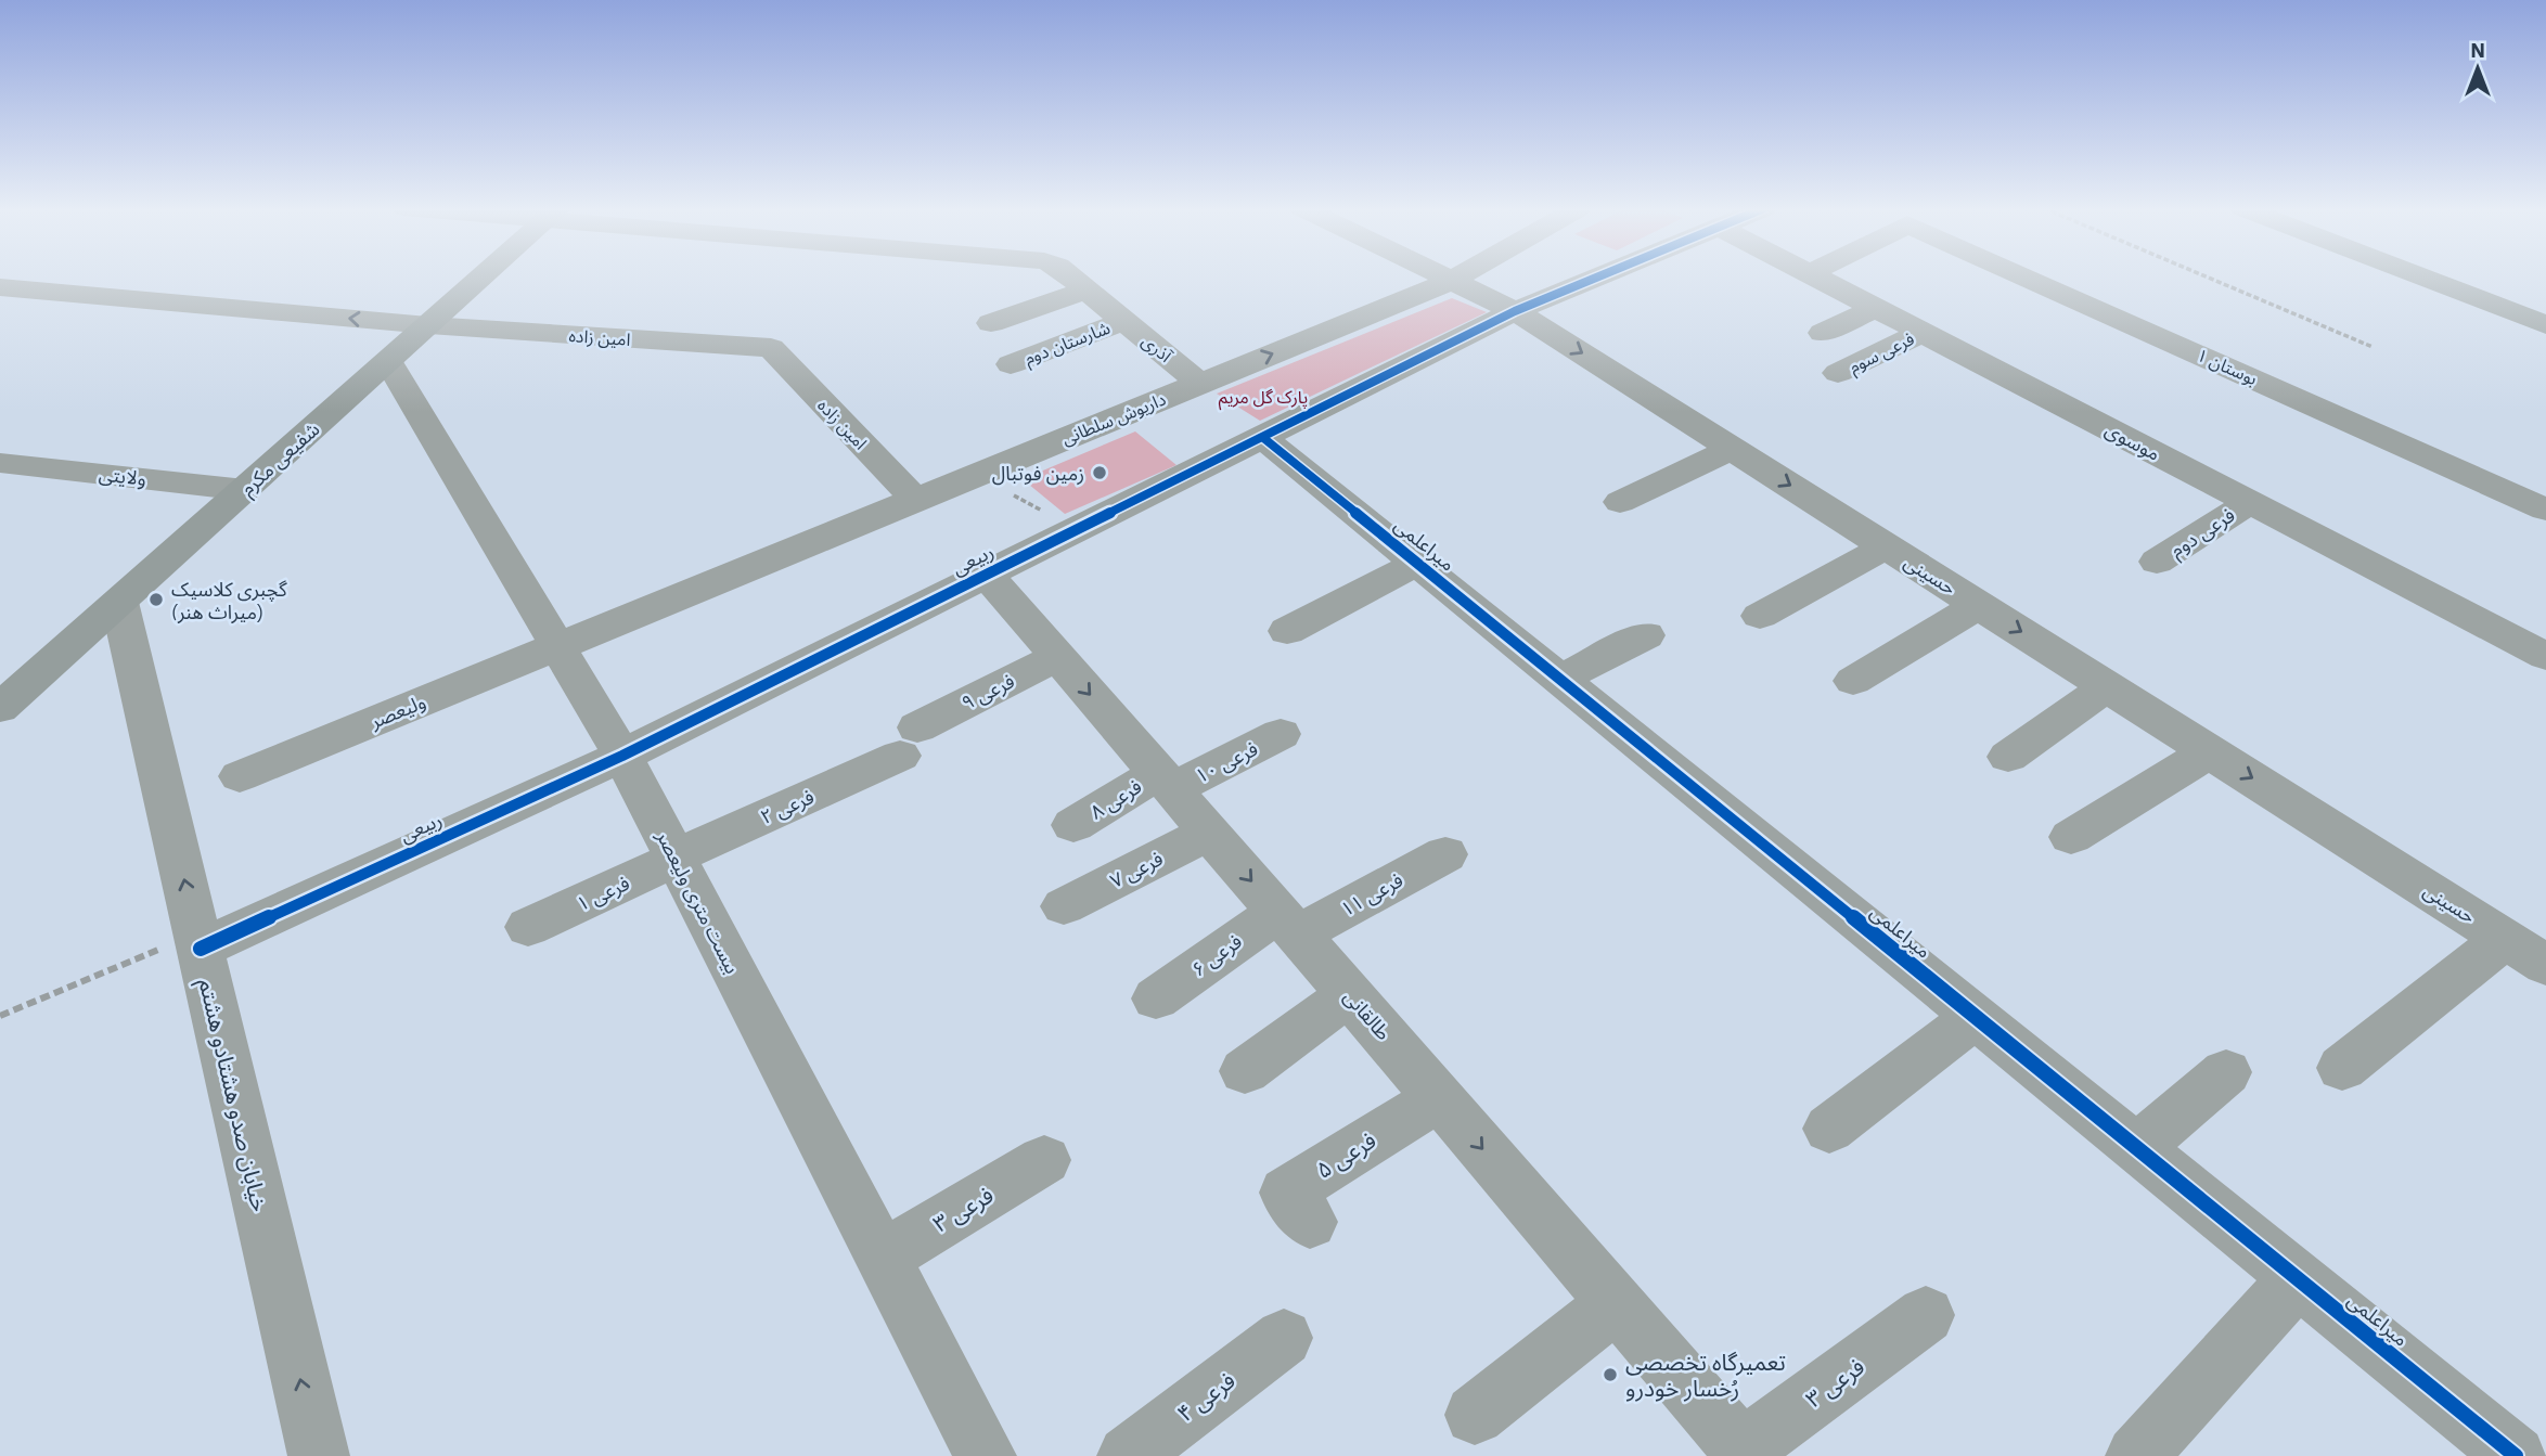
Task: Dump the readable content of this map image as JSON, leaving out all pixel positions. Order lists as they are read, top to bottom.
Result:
{
  "streets": {
    "main road": ["شفیعی مکرم"],
    "street": [
      "امين زاده",
      "شارستان دوم",
      "آذری",
      "فرعی سوم",
      "بوستان ۱",
      "داریوش سلطانی",
      "امین زاده",
      "موسوی",
      "ولایتی",
      "فرعی دوم",
      "میراعلمی",
      "ربیعی",
      "حسینی",
      "فرعی ۹",
      "ولیعصر",
      "فرعی ۱۰",
      "فرعی ۸",
      "فرعی ۲",
      "فرعی ۷",
      "فرعی ۱",
      "فرعی ۱۱",
      "بیست متری ولیعصر",
      "فرعی ۶",
      "طالقانی",
      "خیابان صدو هشتادو هشتم",
      "فرعی ۵",
      "فرعی ۳",
      "فرعی ۴"
    ]
  },
  "crossings": [
    ["امين زاده", "امین زاده"],
    ["امين زاده", "شفیعی مکرم"],
    ["شارستان دوم", "آذری"],
    ["آذری", "داریوش سلطانی"],
    ["فرعی سوم", "موسوی"],
    ["داریوش سلطانی", "امین زاده"],
    ["داریوش سلطانی", "حسینی"],
    ["داریوش سلطانی", "ولیعصر"],
    ["داریوش سلطانی", "بیست متری ولیعصر"],
    ["موسوی", "فرعی دوم"],
    ["شفیعی مکرم", "ولایتی"],
    ["شفیعی مکرم", "بیست متری ولیعصر"],
    ["شفیعی مکرم", "خیابان صدو هشتادو هشتم"],
    ["میراعلمی", "ربیعی"],
    ["ربیعی", "حسینی"],
    ["ربیعی", "بیست متری ولیعصر"],
    ["ربیعی", "طالقانی"],
    ["ربیعی", "خیابان صدو هشتادو هشتم"],
    ["فرعی ۹", "فرعی ۲"],
    ["فرعی ۹", "طالقانی"],
    ["ولیعصر", "بیست متری ولیعصر"],
    ["فرعی ۱۰", "فرعی ۸"],
    ["فرعی ۱۰", "طالقانی"],
    ["فرعی ۸", "طالقانی"],
    ["فرعی ۲", "فرعی ۱"],
    ["فرعی ۲", "بیست متری ولیعصر"],
    ["فرعی ۷", "طالقانی"],
    ["فرعی ۱", "بیست متری ولیعصر"],
    ["فرعی ۱۱", "فرعی ۶"],
    ["فرعی ۱۱", "طالقانی"],
    ["بیست متری ولیعصر", "فرعی ۳"],
    ["فرعی ۶", "طالقانی"],
    ["طالقانی", "فرعی ۵"],
    ["طالقانی", "فرعی ۳"]
  ],
  "one_way": [
    "امين زاده",
    "حسینی",
    "طالقانی",
    "خیابان صدو هشتادو هشتم"
  ],
  "parks": ["پارک گل مریم"],
  "places": ["زمین فوتبال", "گچبری کلاسیک (میراث هنر)", "تعمیرگاه تخصصی رُخسار خودرو"],
  "north": "top"
}
